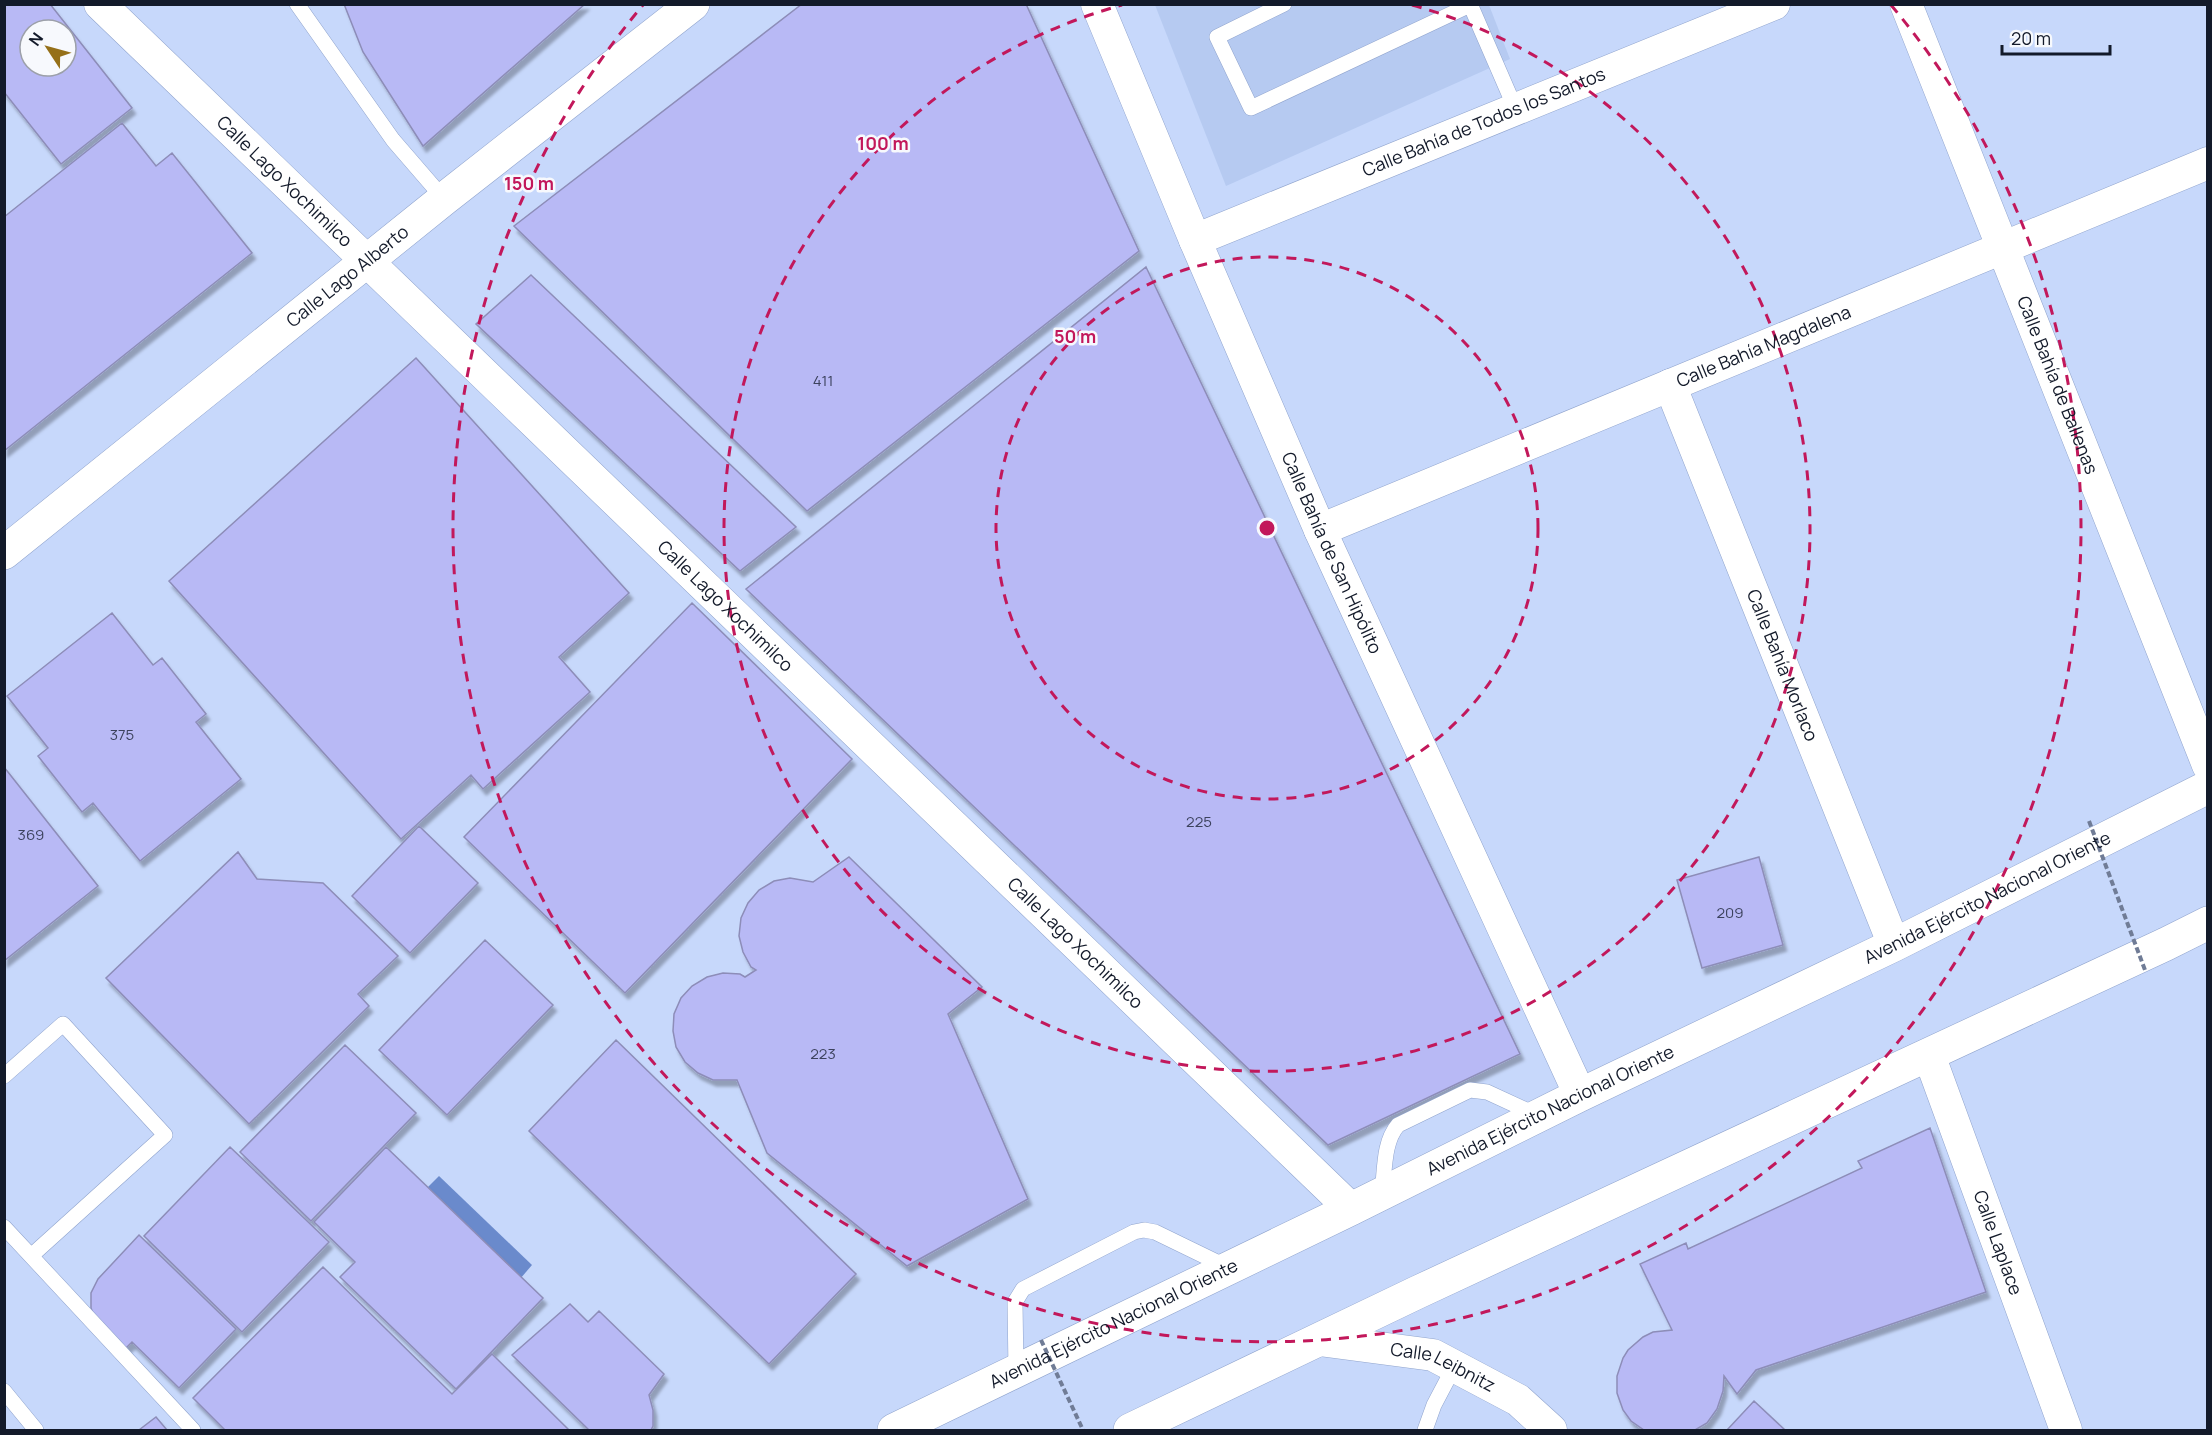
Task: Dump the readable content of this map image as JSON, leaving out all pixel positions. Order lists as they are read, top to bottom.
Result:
{
  "streets": {
    "main road": ["Calle Lago Alberto", "Avenida Ejército Nacional Oriente"],
    "street": [
      "Calle Bahía de Todos los Santos",
      "Calle Lago Xochimilco",
      "Calle Bahía Magdalena",
      "Calle Bahía de Ballenas",
      "Calle Bahía de San Hipólito",
      "Calle Bahía Morlaco",
      "Calle Laplace",
      "Calle Leibnitz"
    ]
  },
  "crossings": [
    ["Calle Bahía de Todos los Santos", "Calle Bahía de San Hipólito"],
    ["Calle Lago Xochimilco", "Calle Lago Alberto"],
    ["Calle Lago Xochimilco", "Avenida Ejército Nacional Oriente"],
    ["Calle Bahía Magdalena", "Calle Bahía de Ballenas"],
    ["Calle Bahía Magdalena", "Calle Bahía de San Hipólito"],
    ["Calle Bahía Magdalena", "Calle Bahía Morlaco"],
    ["Calle Bahía de San Hipólito", "Avenida Ejército Nacional Oriente"],
    ["Calle Bahía Morlaco", "Avenida Ejército Nacional Oriente"]
  ],
  "house_numbers": [
    "411",
    "375",
    "225",
    "369",
    "209",
    "223"
  ],
  "scale_bar": "20 m",
  "north": "top left",
  "rings": ["100 m", "150 m", "50 m"]
}
